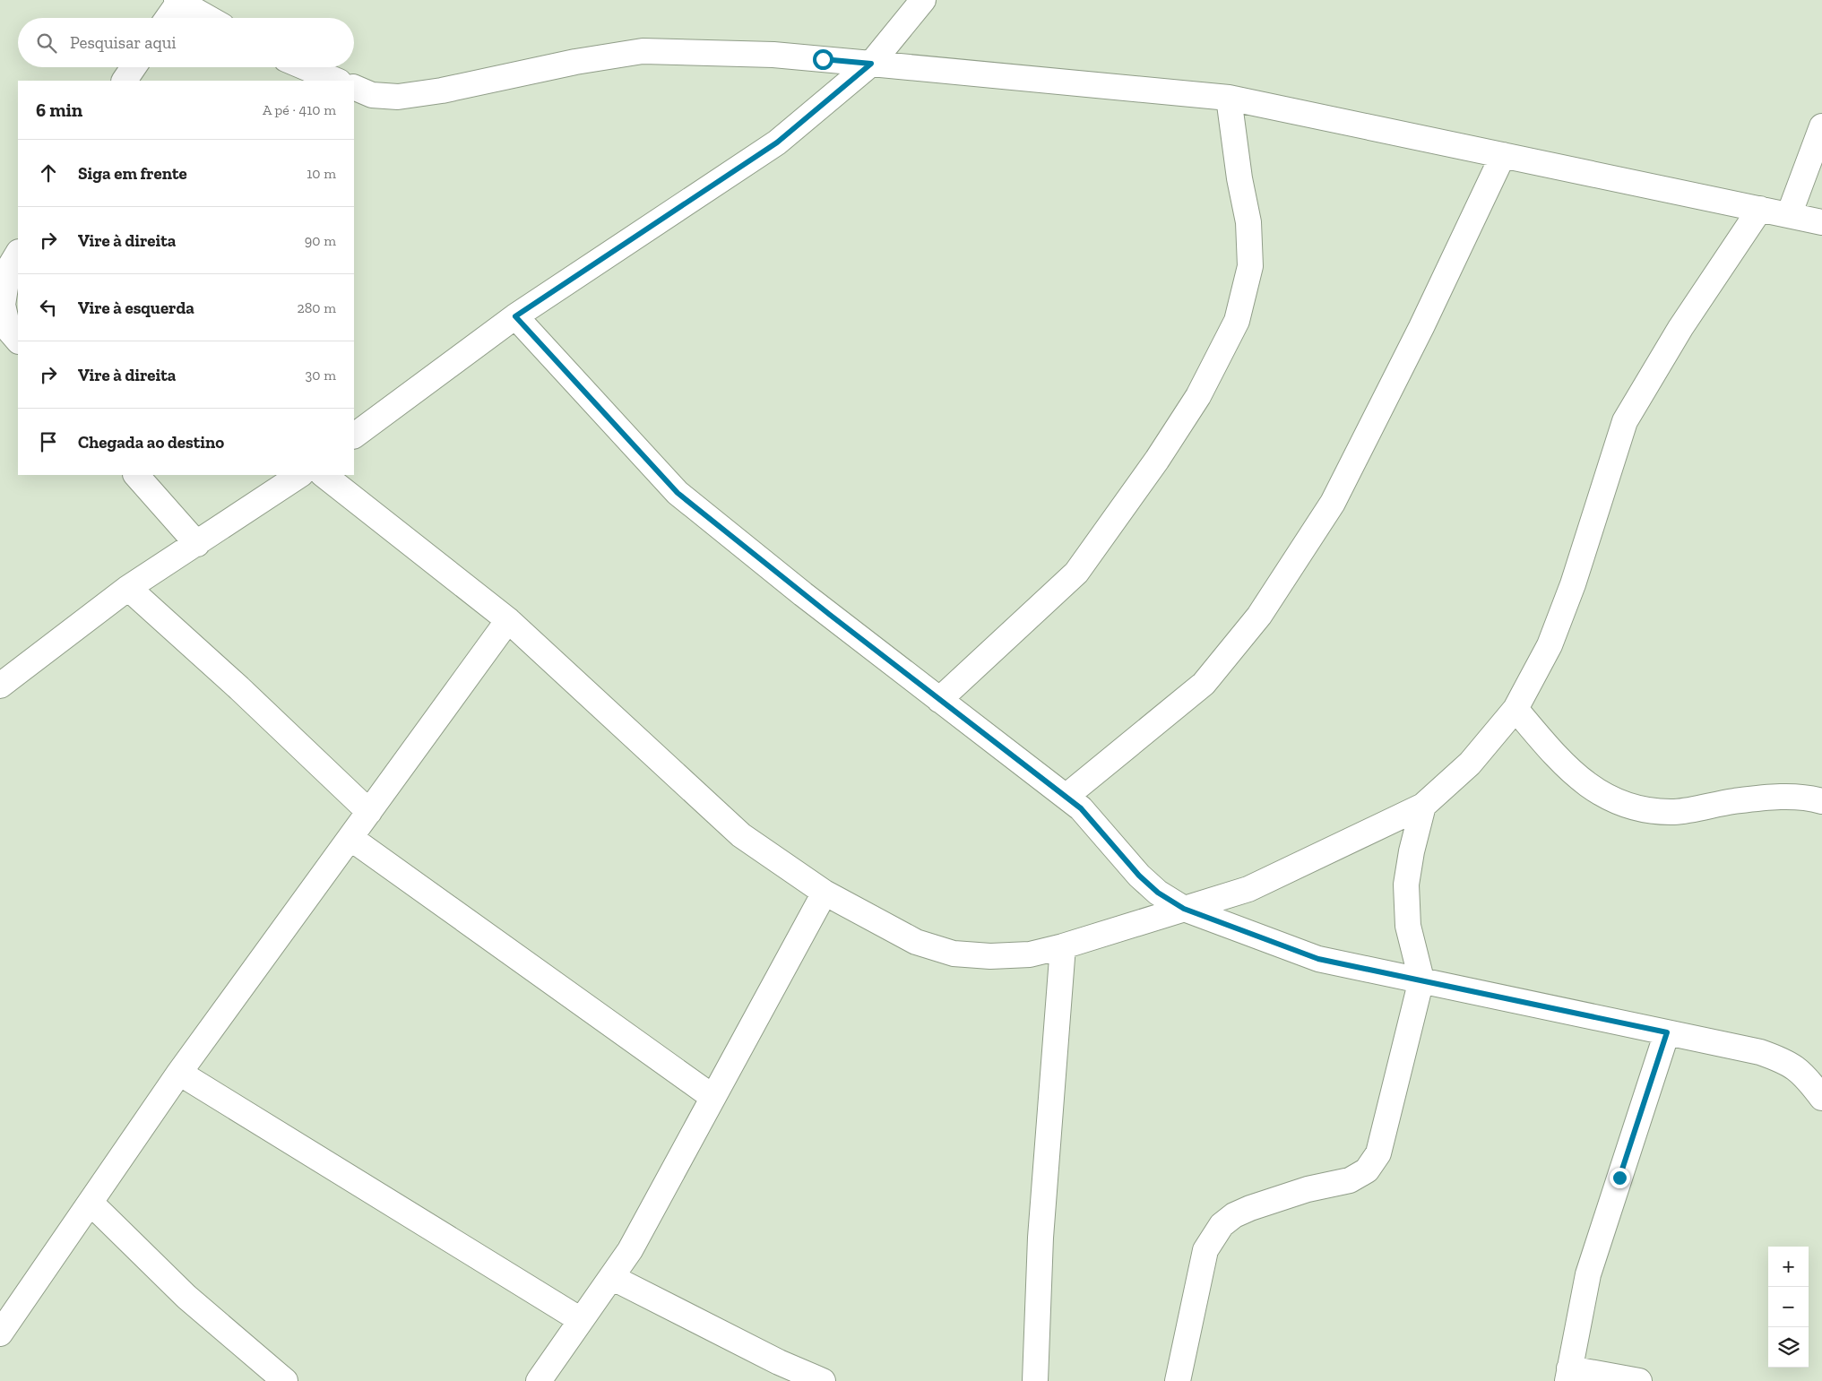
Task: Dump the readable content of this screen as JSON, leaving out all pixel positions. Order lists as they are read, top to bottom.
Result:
{
  "page": {
    "search": "Pesquisar aqui",
    "heading": ["6 min", "A pé · 410 m"],
    "list": [
      ["Siga em frente", "10 m"],
      ["Vire à direita", "90 m"],
      ["Vire à esquerda", "280 m"],
      ["Vire à direita", "30 m"],
      "Chegada ao destino"
    ],
    "map_buttons": ["+", "−"]
  }
}
